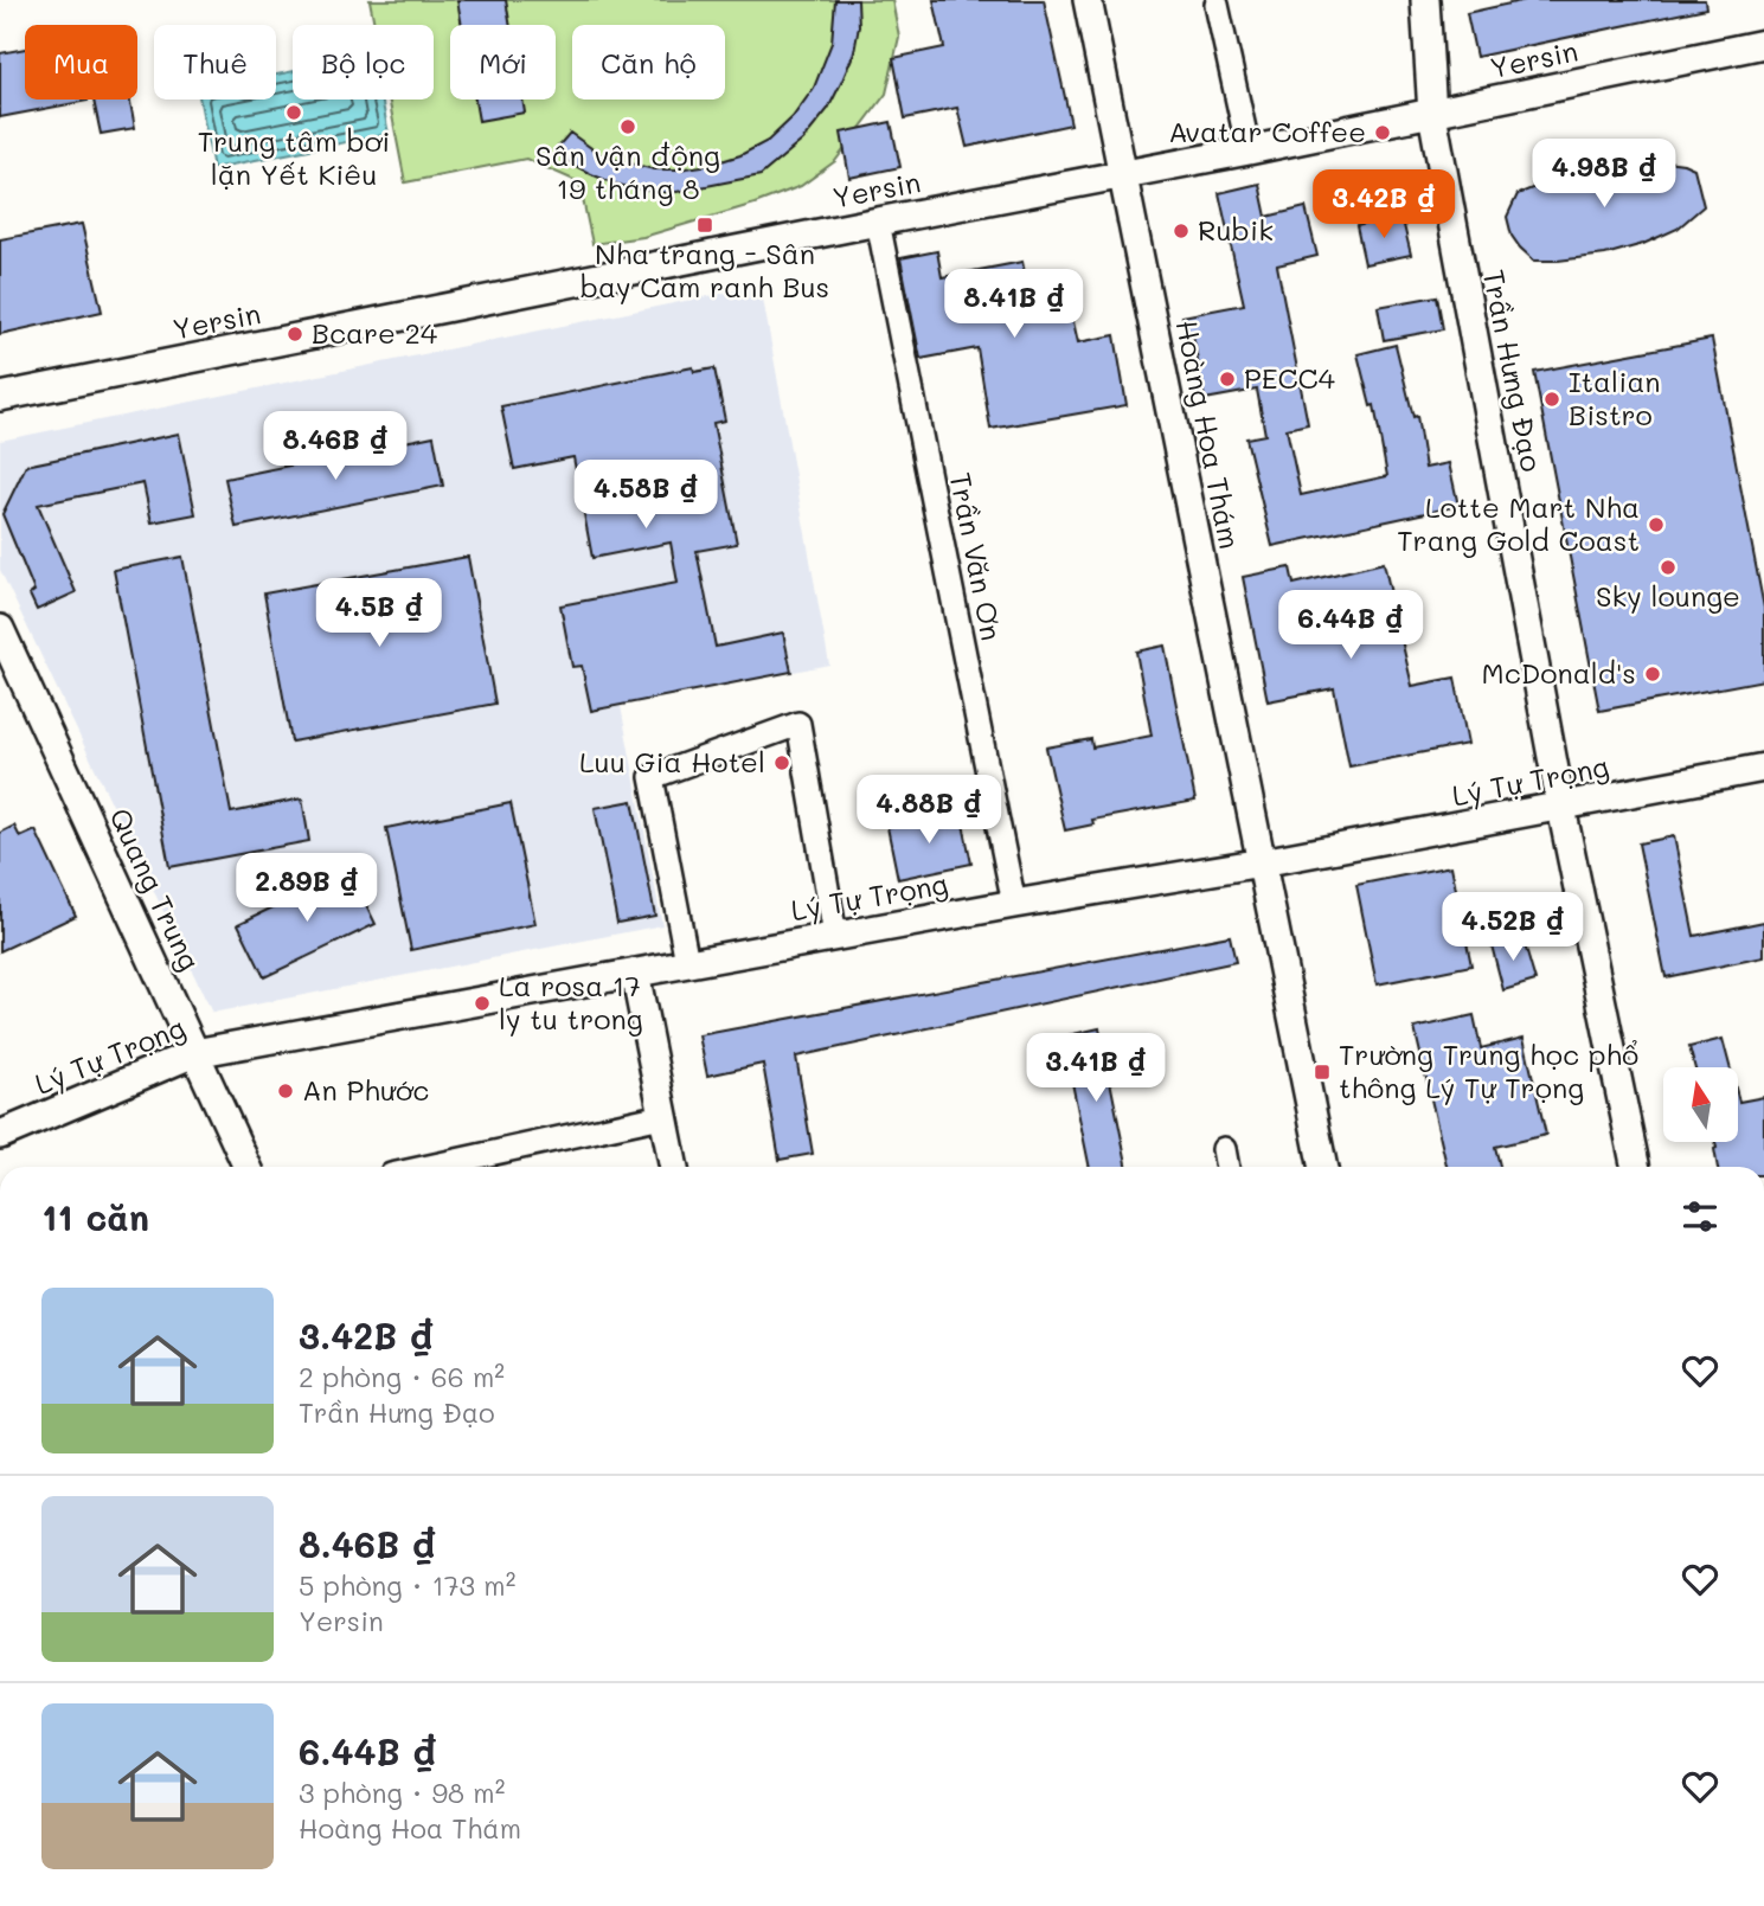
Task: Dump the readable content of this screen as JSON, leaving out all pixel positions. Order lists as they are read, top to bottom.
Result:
{
  "streets": {
    "street": [
      "Yersin",
      "Trần Hưng Đạo",
      "Hoàng Hoa Thám",
      "Trần Văn Ơn",
      "Lý Tự Trọng",
      "Quang Trung"
    ]
  },
  "crossings": [
    ["Yersin", "Trần Hưng Đạo"],
    ["Yersin", "Hoàng Hoa Thám"],
    ["Yersin", "Trần Văn Ơn"],
    ["Trần Hưng Đạo", "Lý Tự Trọng"],
    ["Hoàng Hoa Thám", "Lý Tự Trọng"],
    ["Trần Văn Ơn", "Lý Tự Trọng"],
    ["Lý Tự Trọng", "Quang Trung"]
  ],
  "places": {
    "other": [
      "Trung tâm bơi lặn Yết Kiêu",
      "Sân vận động 19 tháng 8",
      "Avatar Coffee",
      "Rubik",
      "Bcare 24",
      "PECC4",
      "Italian Bistro",
      "Lotte Mart Nha Trang Gold Coast",
      "Sky lounge",
      "McDonald's",
      "Luu Gia Hotel",
      "La rosa 17 ly tu trong",
      "An Phước"
    ],
    "transit": ["Nha trang - Sân bay Cam ranh Bus", "Trường Trung học phổ thông Lý Tự Trọng"]
  },
  "north": "top",
  "page": {
    "chip": [
      "Mua",
      "Thuê",
      "Bộ lọc",
      "Mới",
      "Căn hộ"
    ],
    "price": [
      "4.98B ₫",
      "3.42B ₫",
      "8.41B ₫",
      "8.46B ₫",
      "4.58B ₫",
      "4.5B ₫",
      "6.44B ₫",
      "4.88B ₫",
      "2.89B ₫",
      "4.52B ₫",
      "3.41B ₫"
    ],
    "heading": "11 căn",
    "list": [
      {
        "name": "3.42B ₫",
        "note": "2 phòng · 66 m² · Trần Hưng Đạo"
      },
      {
        "name": "8.46B ₫",
        "note": "5 phòng · 173 m² · Yersin"
      },
      {
        "name": "6.44B ₫",
        "note": "3 phòng · 98 m² · Hoàng Hoa Thám"
      }
    ]
  }
}
